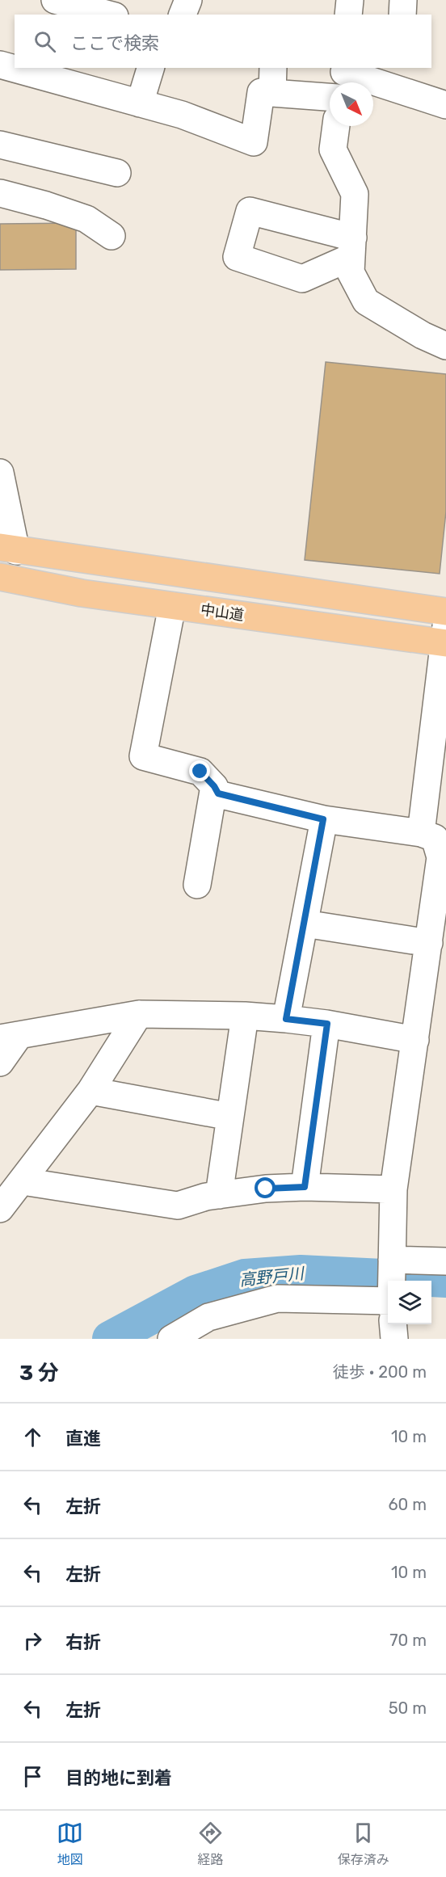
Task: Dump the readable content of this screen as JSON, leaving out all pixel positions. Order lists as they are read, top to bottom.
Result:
{
  "streets": {
    "highway": ["中山道"]
  },
  "water": ["高野戸川"],
  "north": "bottom right",
  "page": {
    "search": "ここで検索",
    "heading": ["3 分", "徒歩 · 200 m"],
    "list": [
      ["直進", "10 m"],
      ["左折", "60 m"],
      ["左折", "10 m"],
      ["右折", "70 m"],
      ["左折", "50 m"],
      "目的地に到着"
    ],
    "nav": ["地図", "経路", "保存済み"]
  }
}
